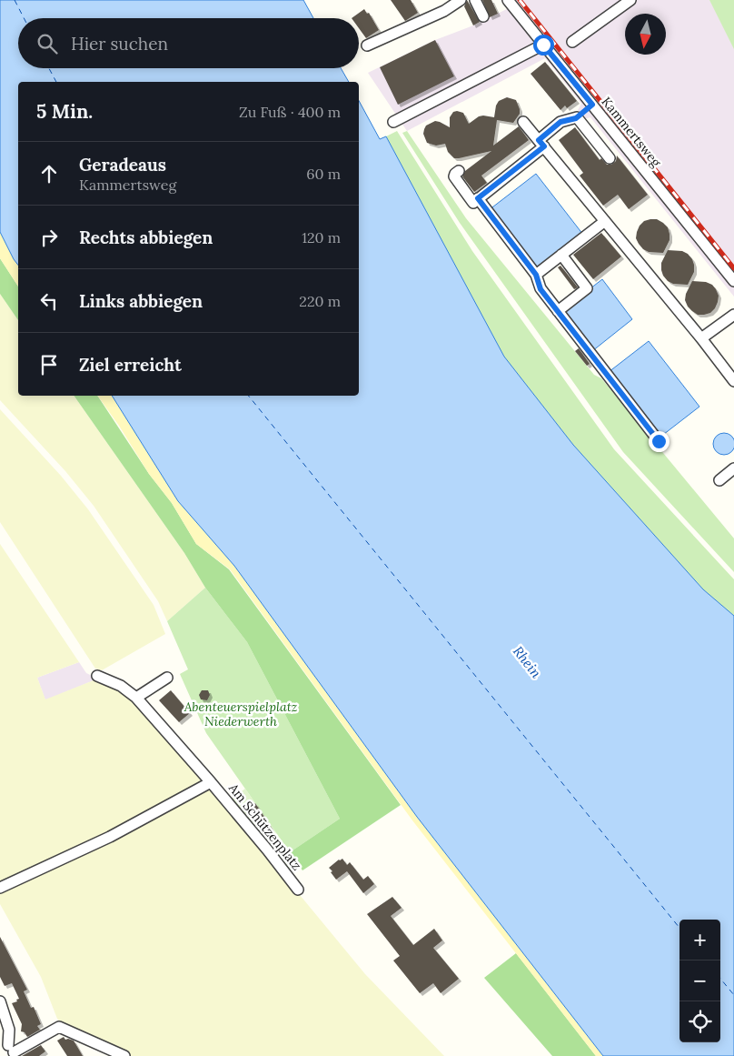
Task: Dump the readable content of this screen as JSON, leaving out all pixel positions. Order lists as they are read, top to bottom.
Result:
{
  "streets": {
    "street": ["Kammertsweg", "Am Schützenplatz"]
  },
  "water": ["Rhein"],
  "parks": ["Abenteuerspielplatz Niederwerth"],
  "north": "bottom",
  "page": {
    "search": "Hier suchen",
    "heading": ["5 Min.", "Zu Fuß · 400 m"],
    "list": [
      ["Geradeaus", "Kammertsweg", "60 m"],
      ["Rechts abbiegen", "120 m"],
      ["Links abbiegen", "220 m"],
      "Ziel erreicht"
    ],
    "map_buttons": ["+", "−"]
  }
}
